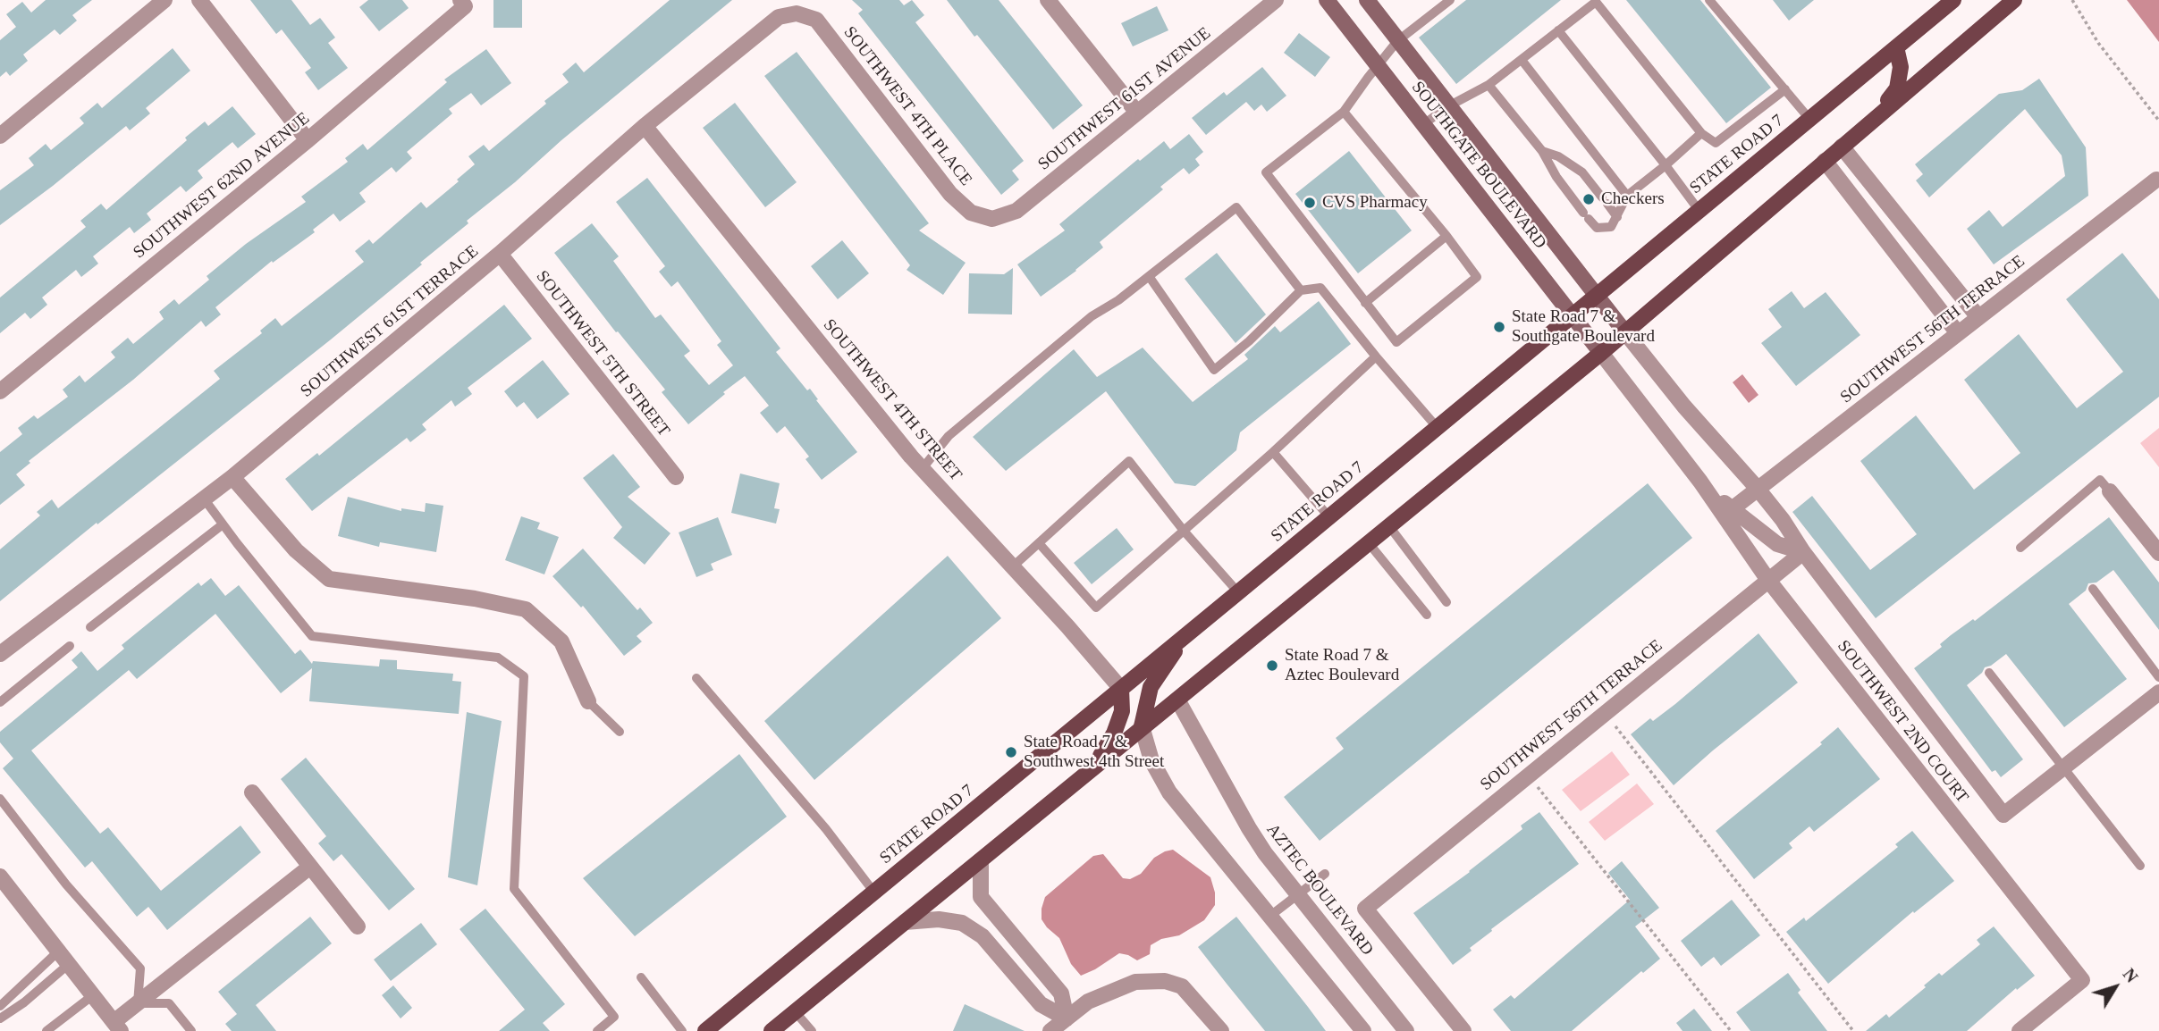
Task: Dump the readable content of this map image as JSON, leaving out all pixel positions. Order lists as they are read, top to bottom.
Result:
{
  "streets": {
    "main road": ["STATE ROAD 7", "SOUTHGATE BOULEVARD"],
    "street": [
      "SOUTHWEST 61ST AVENUE",
      "SOUTHWEST 4TH PLACE",
      "SOUTHWEST 62ND AVENUE",
      "SOUTHWEST 61ST TERRACE",
      "SOUTHWEST 56TH TERRACE",
      "SOUTHWEST 5TH STREET",
      "SOUTHWEST 4TH STREET",
      "SOUTHWEST 2ND COURT",
      "AZTEC BOULEVARD"
    ]
  },
  "crossings": [
    ["SOUTHWEST 61ST AVENUE", "SOUTHWEST 4TH PLACE"],
    ["SOUTHWEST 4TH PLACE", "SOUTHWEST 61ST TERRACE"],
    ["STATE ROAD 7", "SOUTHGATE BOULEVARD"],
    ["STATE ROAD 7", "SOUTHWEST 4TH STREET"],
    ["SOUTHGATE BOULEVARD", "SOUTHWEST 2ND COURT"],
    ["SOUTHWEST 61ST TERRACE", "SOUTHWEST 5TH STREET"],
    ["SOUTHWEST 61ST TERRACE", "SOUTHWEST 4TH STREET"],
    ["SOUTHWEST 56TH TERRACE", "SOUTHWEST 2ND COURT"]
  ],
  "places": [
    "Checkers",
    "CVS Pharmacy",
    "State Road 7 & Southgate Boulevard",
    "State Road 7 & Aztec Boulevard",
    "State Road 7 & Southwest 4th Street"
  ],
  "north": "top right"
}
